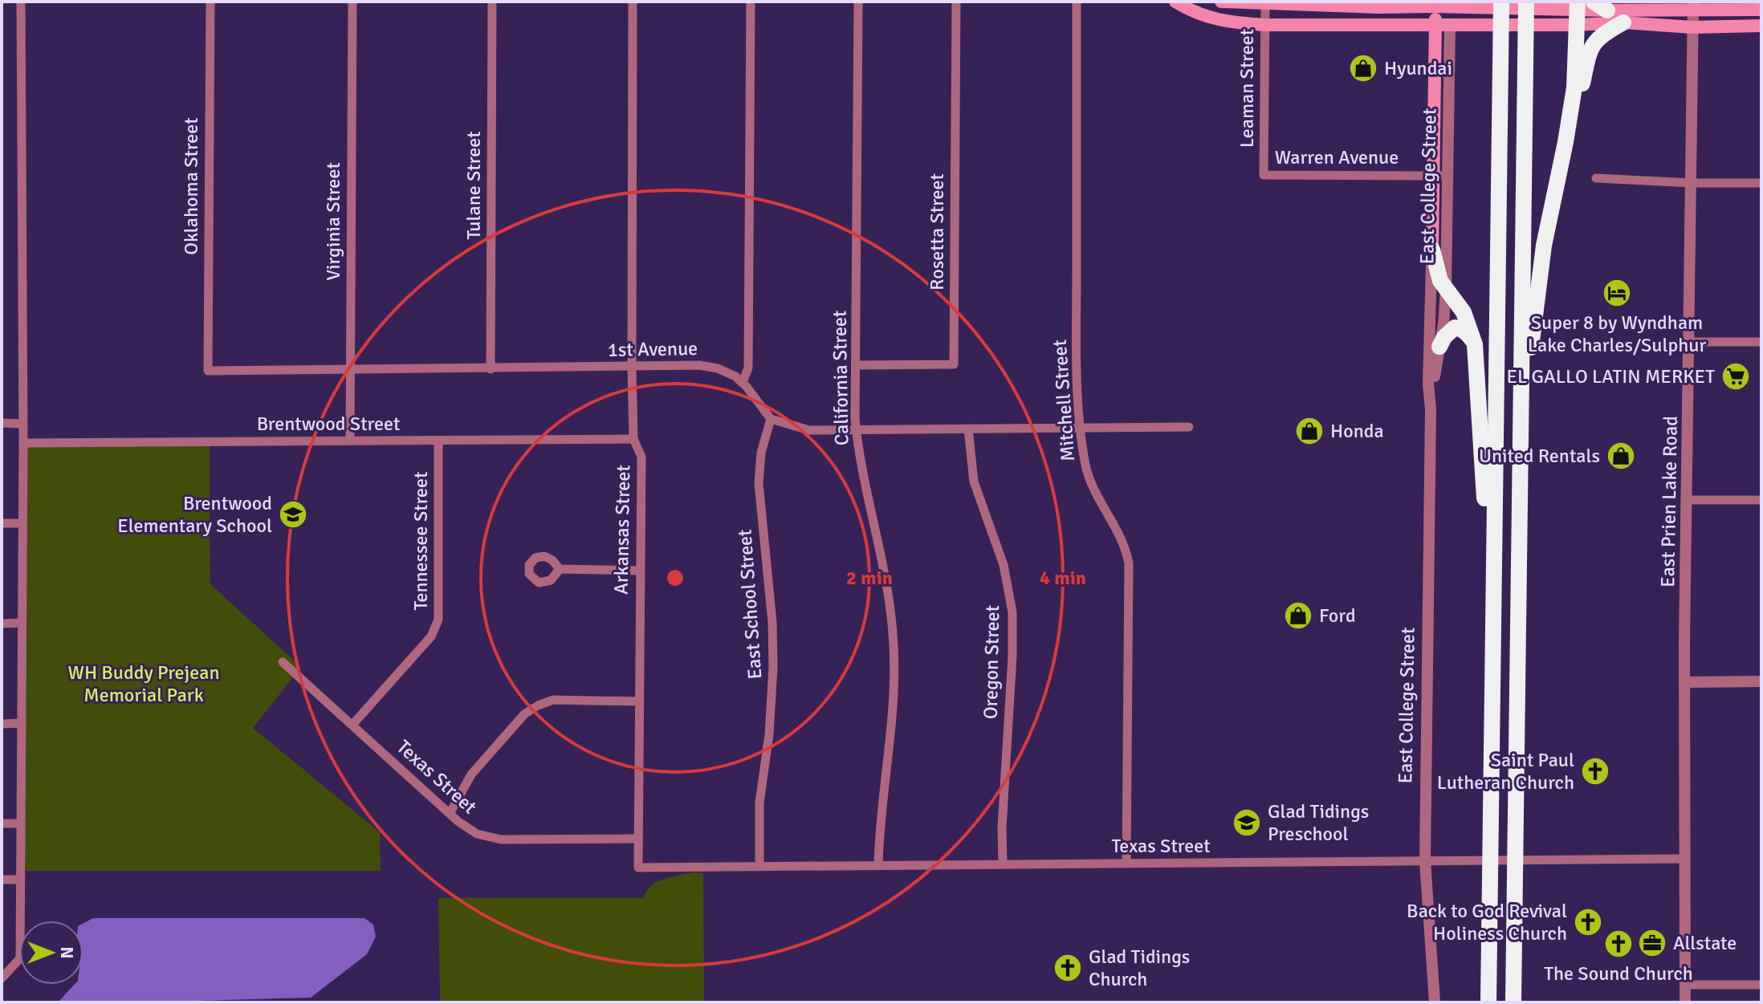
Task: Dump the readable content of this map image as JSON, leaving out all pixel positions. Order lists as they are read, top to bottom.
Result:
{
  "streets": {
    "main road": ["East College Street"],
    "street": [
      "Leaman Street",
      "Warren Avenue",
      "Tulane Street",
      "Oklahoma Street",
      "Virginia Street",
      "Rosetta Street",
      "1st Avenue",
      "California Street",
      "Mitchell Street",
      "Brentwood Street",
      "East Prien Lake Road",
      "Arkansas Street",
      "Tennessee Street",
      "East School Street",
      "Oregon Street",
      "Texas Street"
    ]
  },
  "crossings": [
    ["Leaman Street", "Warren Avenue"],
    ["Warren Avenue", "East College Street"],
    ["Tulane Street", "1st Avenue"],
    ["Oklahoma Street", "1st Avenue"],
    ["East College Street", "Texas Street"],
    ["Virginia Street", "1st Avenue"],
    ["Virginia Street", "Brentwood Street"],
    ["Rosetta Street", "California Street"],
    ["1st Avenue", "Arkansas Street"],
    ["1st Avenue", "East School Street"],
    ["California Street", "Texas Street"],
    ["Mitchell Street", "Texas Street"],
    ["Brentwood Street", "Arkansas Street"],
    ["Brentwood Street", "Tennessee Street"],
    ["East Prien Lake Road", "Texas Street"],
    ["Arkansas Street", "Texas Street"],
    ["Tennessee Street", "Texas Street"],
    ["East School Street", "Texas Street"],
    ["Oregon Street", "Texas Street"]
  ],
  "parks": ["WH Buddy Prejean Memorial Park"],
  "places": {
    "shop": [
      "Hyundai",
      "Honda",
      "United Rentals",
      "Ford"
    ],
    "hotel": ["Super 8 by Wyndham Lake Charles/Sulphur"],
    "supermarket": ["EL GALLO LATIN MERKET"],
    "school or university": ["Brentwood Elementary School", "Glad Tidings Preschool"],
    "church": [
      "Saint Paul Lutheran Church",
      "Back to God Revival Holiness Church",
      "The Sound Church",
      "Glad Tidings Church"
    ],
    "office": ["Allstate"]
  },
  "north": "right",
  "rings": ["2 min", "4 min"]
}
